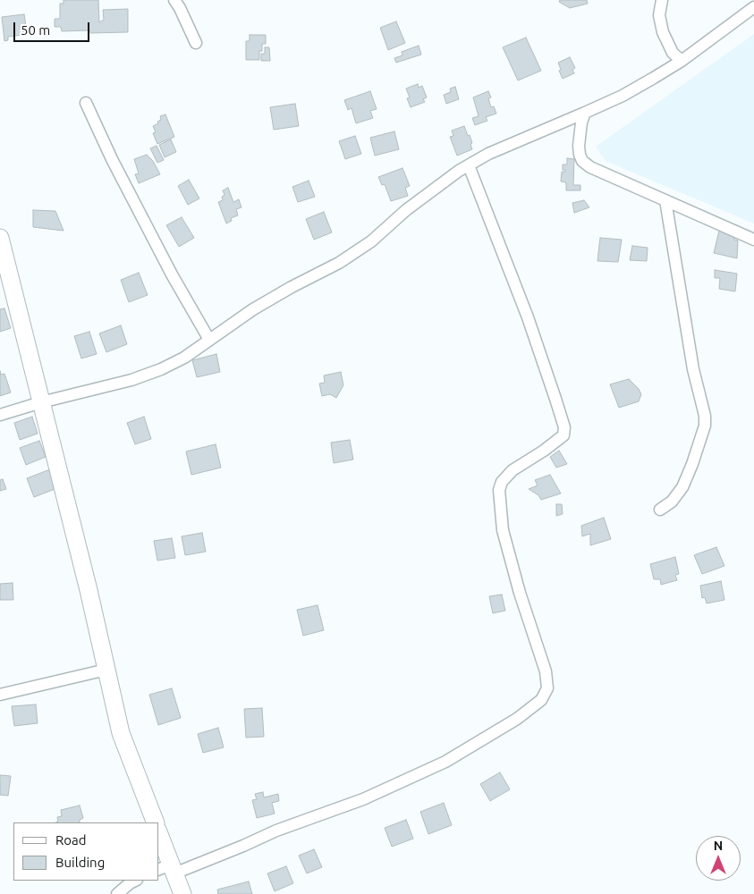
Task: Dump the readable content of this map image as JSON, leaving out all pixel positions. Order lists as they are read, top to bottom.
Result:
{
  "legend": ["Road", "Building"],
  "scale_bar": "50 m",
  "north": "top"
}
